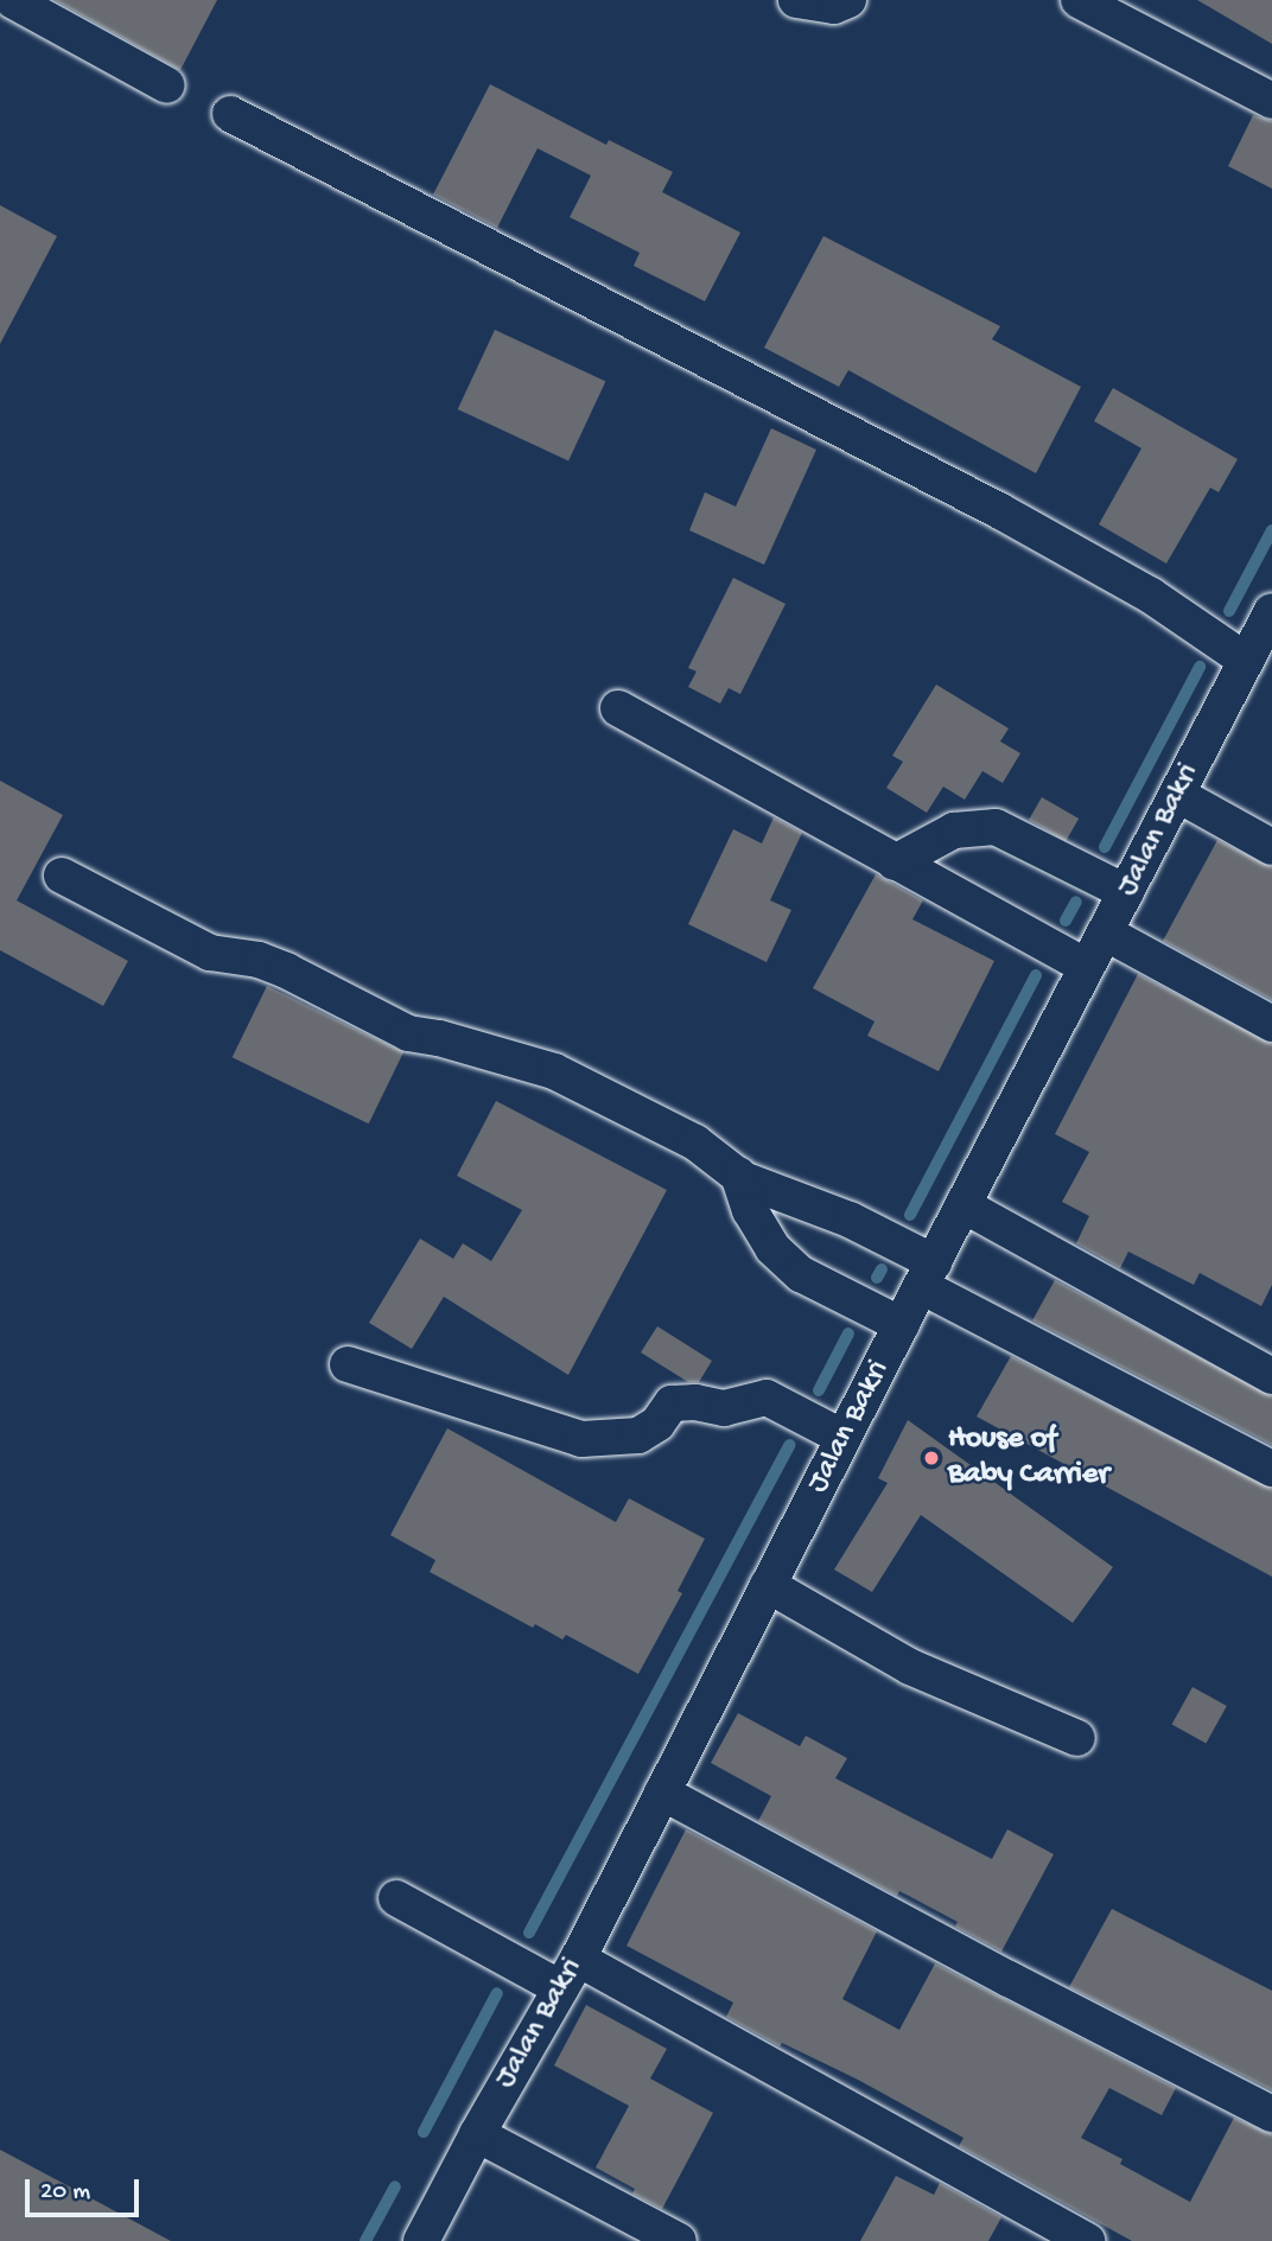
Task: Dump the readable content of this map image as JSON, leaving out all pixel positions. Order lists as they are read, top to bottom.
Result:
{
  "streets": {
    "street": ["Jalan Bakri"]
  },
  "places": ["House of Baby Carrier"],
  "scale_bar": "20 m"
}
